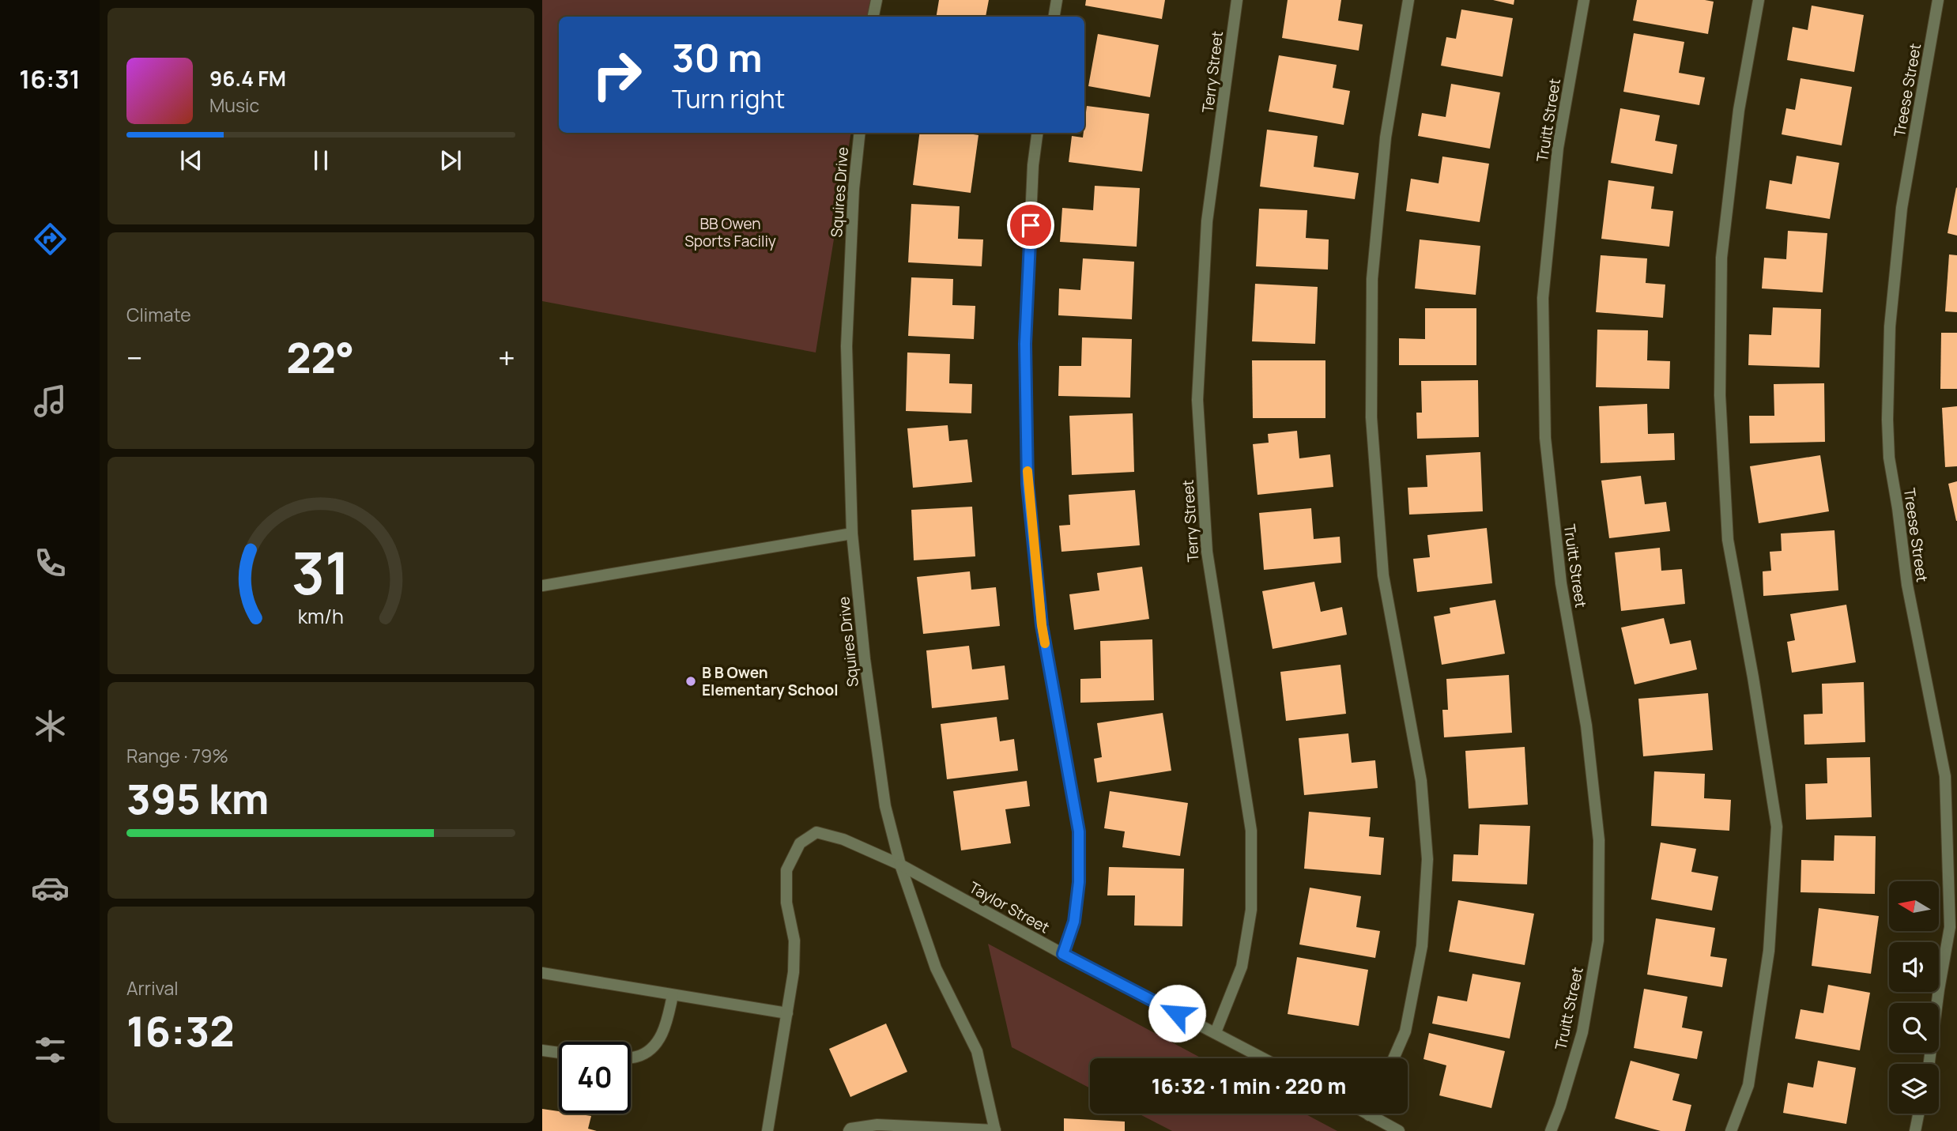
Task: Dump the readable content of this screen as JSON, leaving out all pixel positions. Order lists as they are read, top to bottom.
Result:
{
  "streets": {
    "street": [
      "Terry Street",
      "Treese Street",
      "Truitt Street",
      "Squires Drive",
      "Taylor Street"
    ]
  },
  "crossings": [
    ["Terry Street", "Taylor Street"],
    ["Squires Drive", "Taylor Street"]
  ],
  "parks": ["BB Owen Sports Faciliy"],
  "places": ["B B Owen Elementary School"],
  "north": "left",
  "page": {
    "tabs": "16:31",
    "turn": ["30 m", "Turn right"],
    "song": ["96.4 FM", "Music"],
    "tile": [
      "Climate",
      ["Range · 79%", "395 km"],
      ["Arrival", "16:32"]
    ],
    "heat": ["−", "22°", "+"],
    "limit": "40",
    "trip": "16:32 · 1 min · 220 m",
    "gauge": ["31", "km/h"]
  }
}
